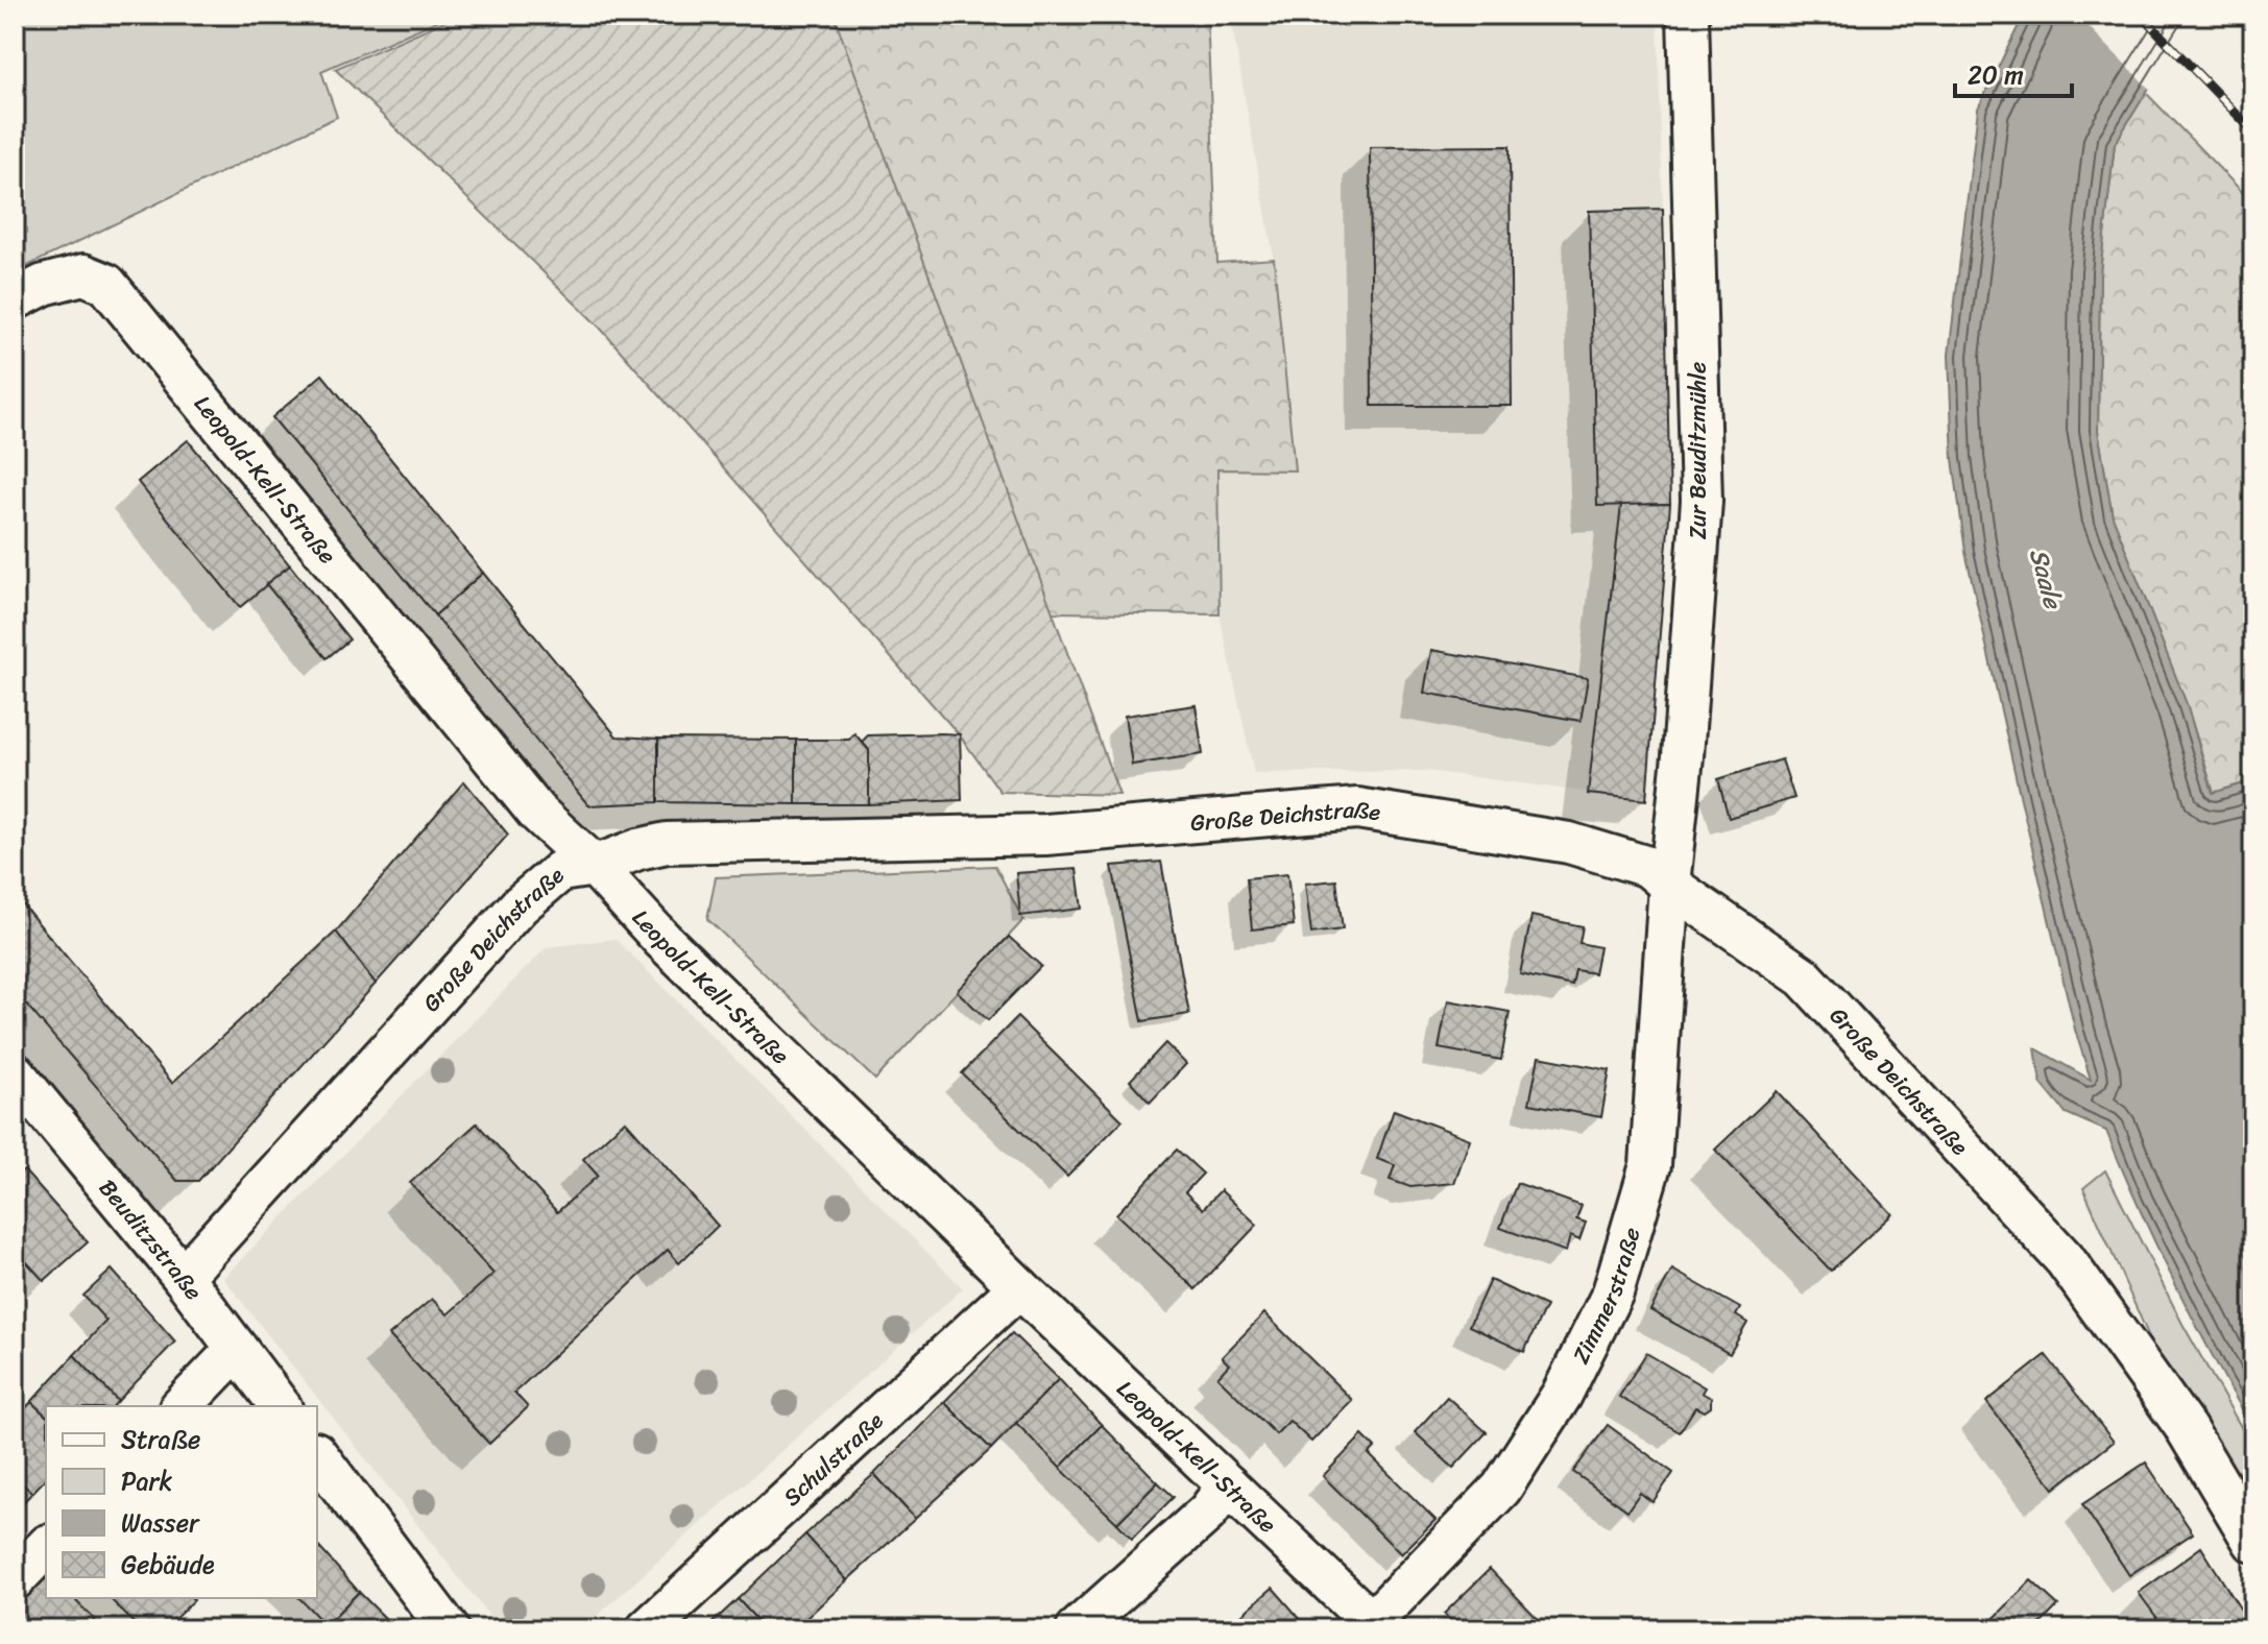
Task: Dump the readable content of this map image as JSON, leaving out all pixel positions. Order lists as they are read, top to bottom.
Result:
{
  "streets": {
    "street": [
      "Zur Beuditzmühle",
      "Leopold-Kell-Straße",
      "Große Deichstraße",
      "Beuditzstraße",
      "Zimmerstraße",
      "Schulstraße"
    ]
  },
  "crossings": [
    ["Zur Beuditzmühle", "Große Deichstraße"],
    ["Zur Beuditzmühle", "Zimmerstraße"],
    ["Leopold-Kell-Straße", "Große Deichstraße"],
    ["Leopold-Kell-Straße", "Zimmerstraße"],
    ["Leopold-Kell-Straße", "Schulstraße"],
    ["Große Deichstraße", "Beuditzstraße"],
    ["Große Deichstraße", "Zimmerstraße"]
  ],
  "water": ["Saale"],
  "legend": [
    "Straße",
    "Park",
    "Wasser",
    "Gebäude"
  ],
  "scale_bar": "20 m"
}
